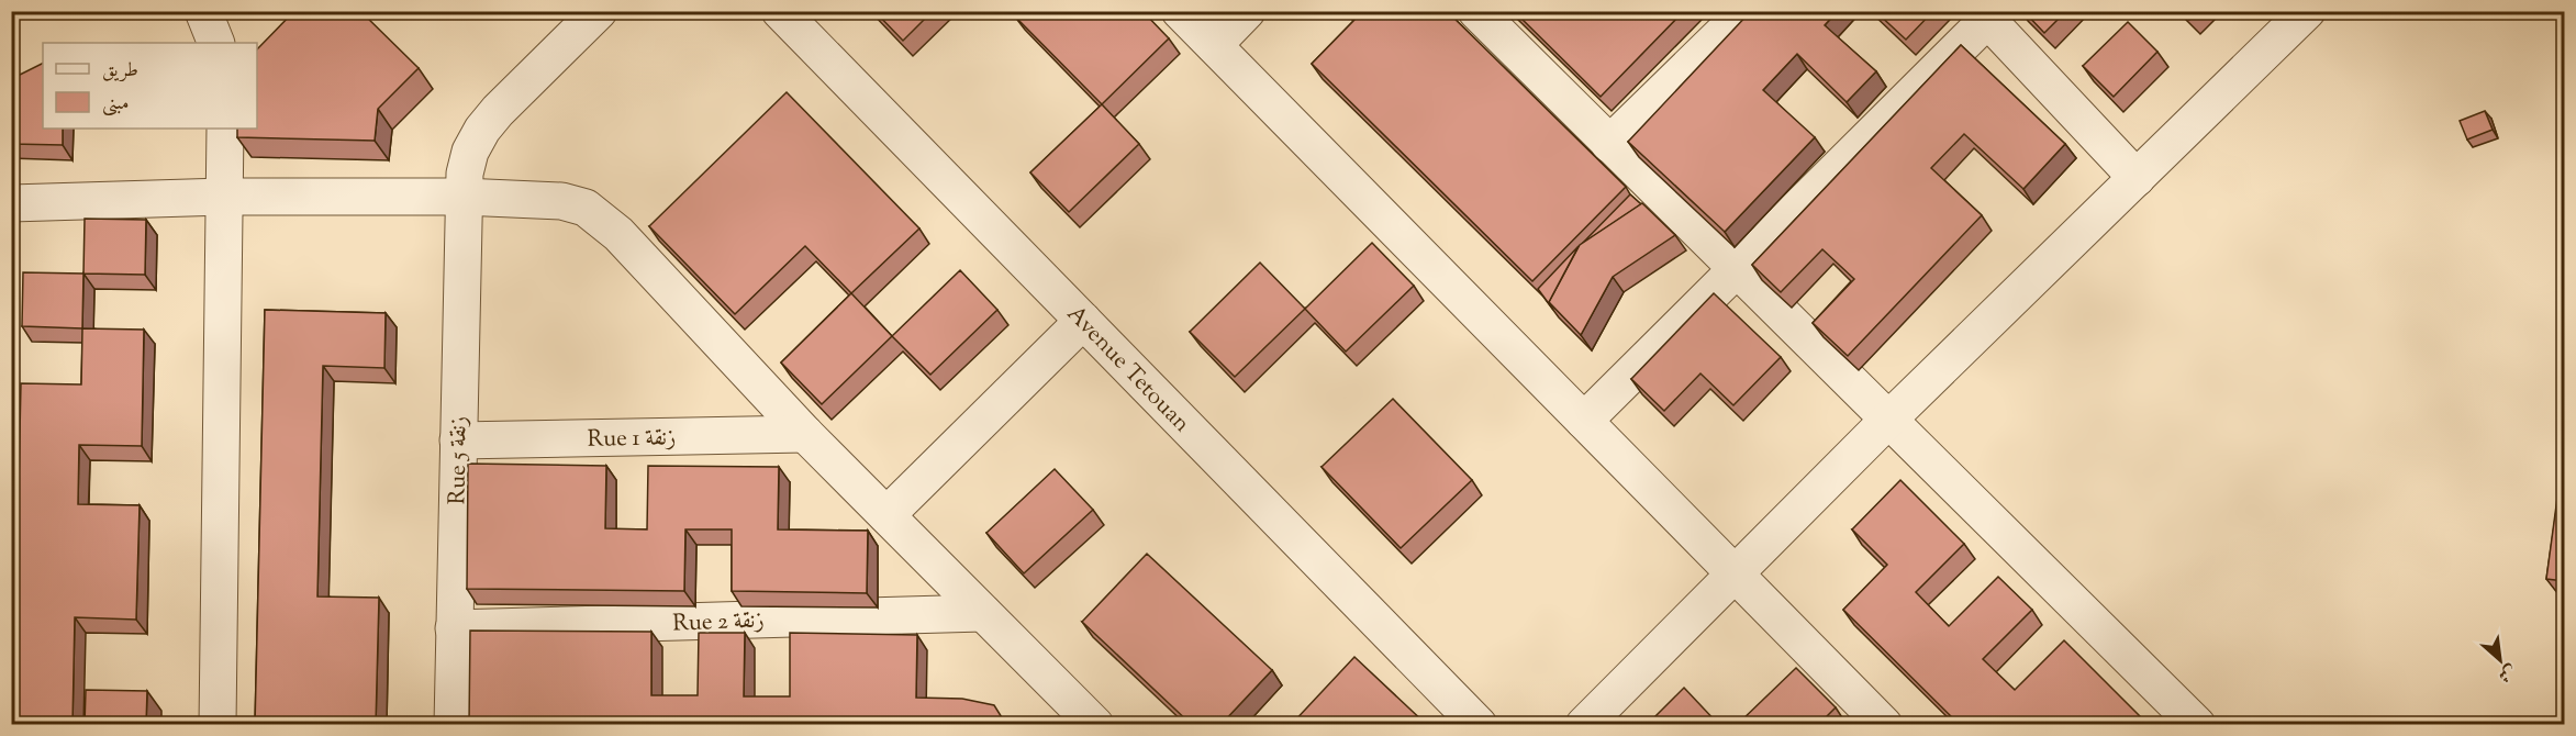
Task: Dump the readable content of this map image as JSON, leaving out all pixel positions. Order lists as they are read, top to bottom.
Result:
{
  "streets": {
    "street": [
      "Avenue Tetouan",
      "Rue 1 زنقة",
      "Rue 5 زنقة",
      "Rue 2 زنقة"
    ]
  },
  "crossings": [
    ["Rue 1 زنقة", "Rue 5 زنقة"],
    ["Rue 5 زنقة", "Rue 2 زنقة"]
  ],
  "legend": ["طريق", "مبنى"],
  "north": "bottom right"
}
